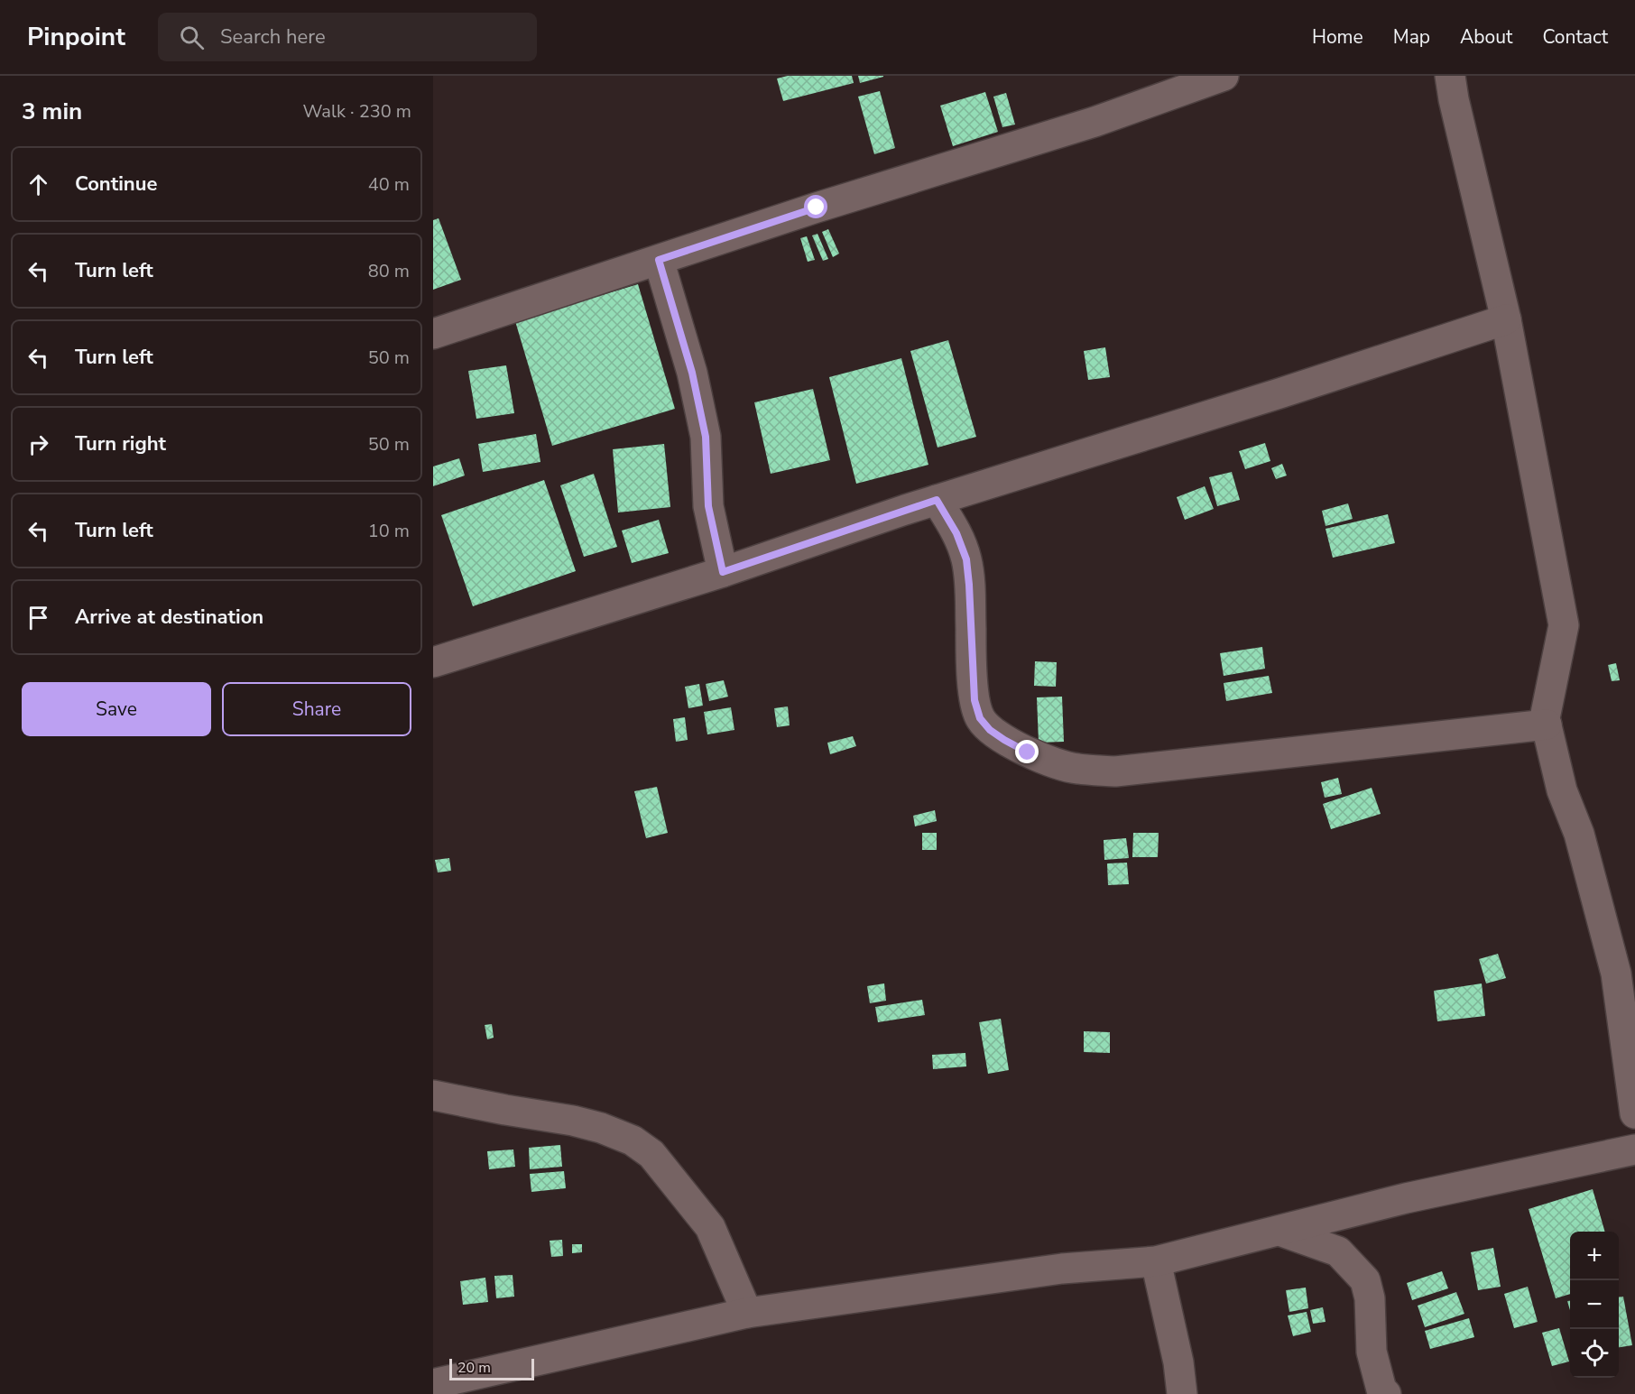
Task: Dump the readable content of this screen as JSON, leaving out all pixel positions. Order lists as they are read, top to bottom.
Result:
{
  "scale_bar": "20 m",
  "page": {
    "header": "Pinpoint",
    "search": "Search here",
    "nav": [
      "Home",
      "Map",
      "About",
      "Contact"
    ],
    "heading": ["3 min", "Walk · 230 m"],
    "list": [
      ["Continue", "40 m"],
      ["Turn left", "80 m"],
      ["Turn left", "50 m"],
      ["Turn right", "50 m"],
      ["Turn left", "10 m"],
      "Arrive at destination"
    ],
    "buttons": ["Save", "Share"],
    "map_buttons": ["+", "−"],
    "scale": "20 m"
  }
}
